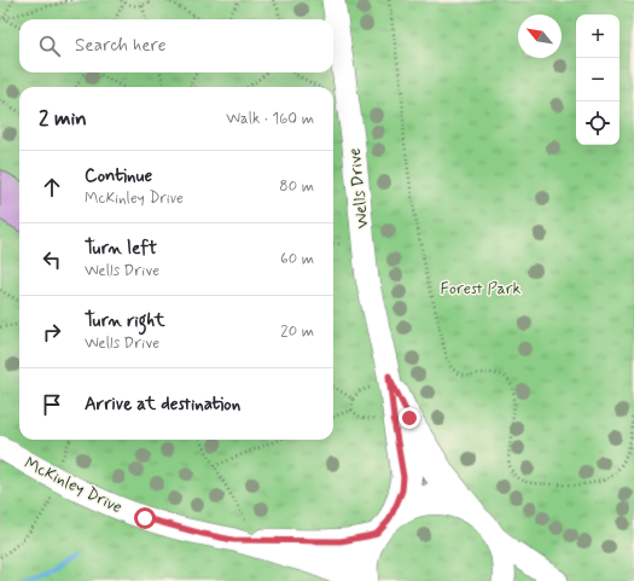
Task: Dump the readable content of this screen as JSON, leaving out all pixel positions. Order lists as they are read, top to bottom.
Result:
{
  "streets": {
    "street": ["Wells Drive", "McKinley Drive"]
  },
  "crossings": [
    ["Wells Drive", "McKinley Drive"]
  ],
  "parks": ["Forest Park"],
  "north": "top left",
  "page": {
    "map_buttons": ["+", "−"],
    "search": "Search here",
    "heading": ["2 min", "Walk · 160 m"],
    "list": [
      ["Continue", "McKinley Drive", "80 m"],
      ["Turn left", "Wells Drive", "60 m"],
      ["Turn right", "Wells Drive", "20 m"],
      "Arrive at destination"
    ]
  }
}
